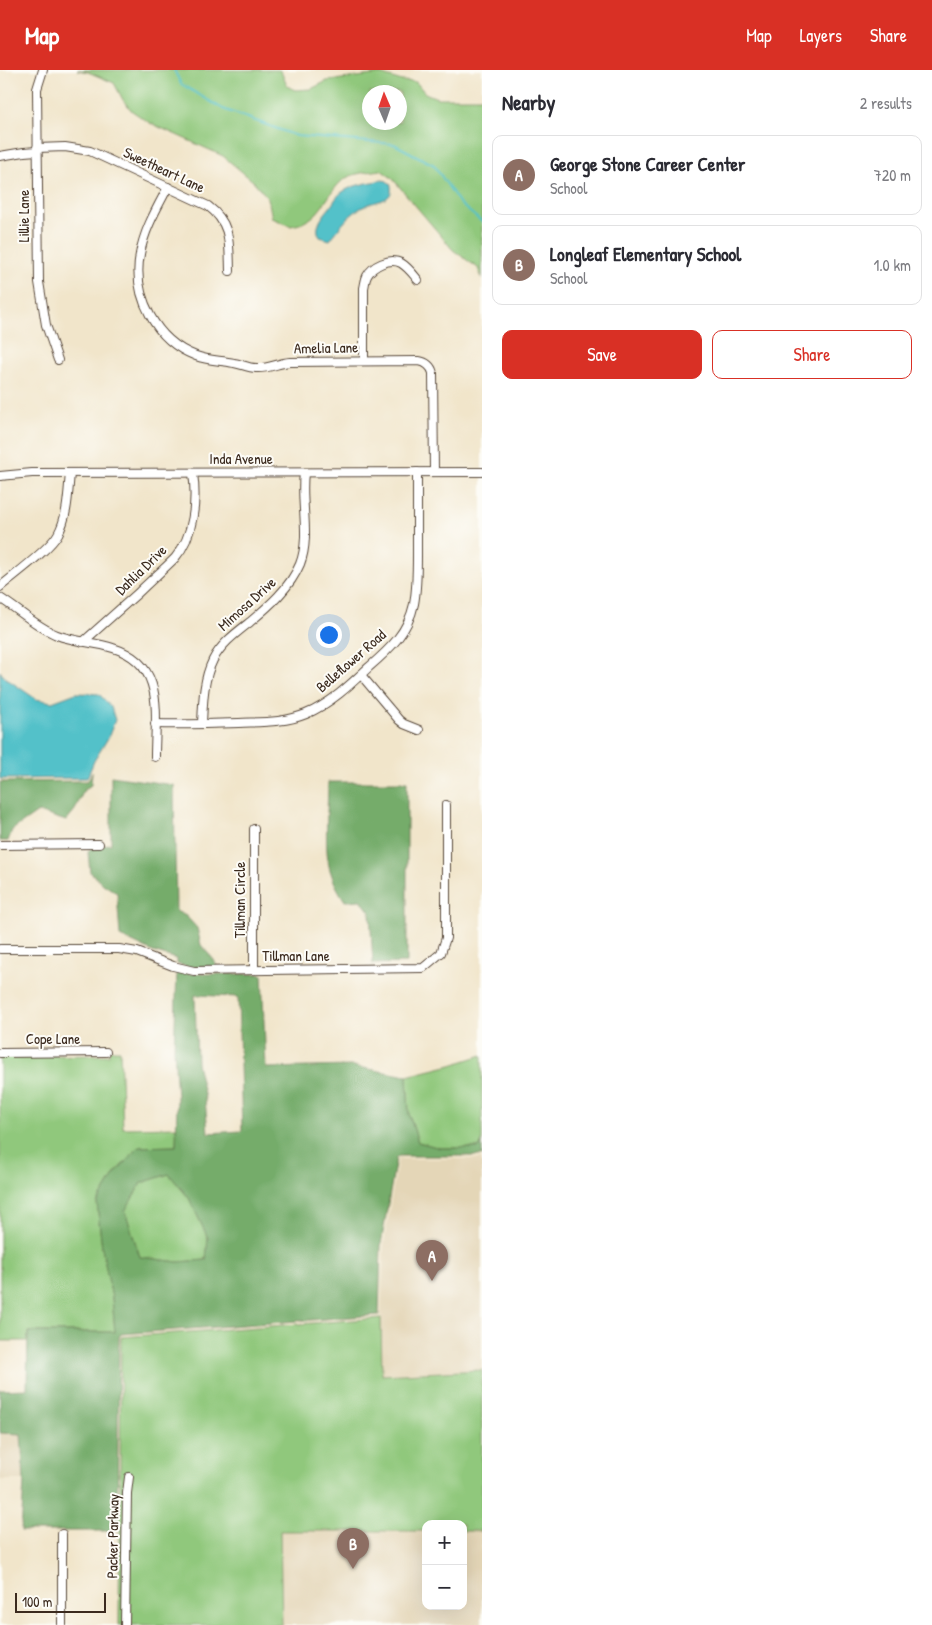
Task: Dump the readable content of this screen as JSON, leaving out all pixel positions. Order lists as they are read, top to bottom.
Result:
{
  "streets": {
    "street": [
      "Sweetheart Lane",
      "Lillie Lane",
      "Amelia Lane",
      "Inda Avenue",
      "Dahlia Drive",
      "Mimosa Drive",
      "Belleflower Road",
      "Tillman Circle",
      "Tillman Lane",
      "Cope Lane",
      "Packer Parkway"
    ]
  },
  "crossings": [
    ["Sweetheart Lane", "Lillie Lane"],
    ["Sweetheart Lane", "Amelia Lane"],
    ["Amelia Lane", "Inda Avenue"],
    ["Inda Avenue", "Dahlia Drive"],
    ["Inda Avenue", "Mimosa Drive"],
    ["Inda Avenue", "Belleflower Road"],
    ["Mimosa Drive", "Belleflower Road"],
    ["Tillman Circle", "Tillman Lane"]
  ],
  "scale_bar": "100 m",
  "north": "top",
  "page": {
    "header": "Map",
    "nav": ["Map", "Layers", "Share"],
    "heading": ["Nearby", "2 results"],
    "list": [
      {
        "mark": "A",
        "name": "George Stone Career Center",
        "note": "School",
        "value": "720 m"
      },
      {
        "mark": "B",
        "name": "Longleaf Elementary School",
        "note": "School",
        "value": "1.0 km"
      }
    ],
    "buttons": ["Save", "Share"],
    "pins": ["A", "B"],
    "map_buttons": ["+", "−"],
    "scale": "100 m"
  }
}
